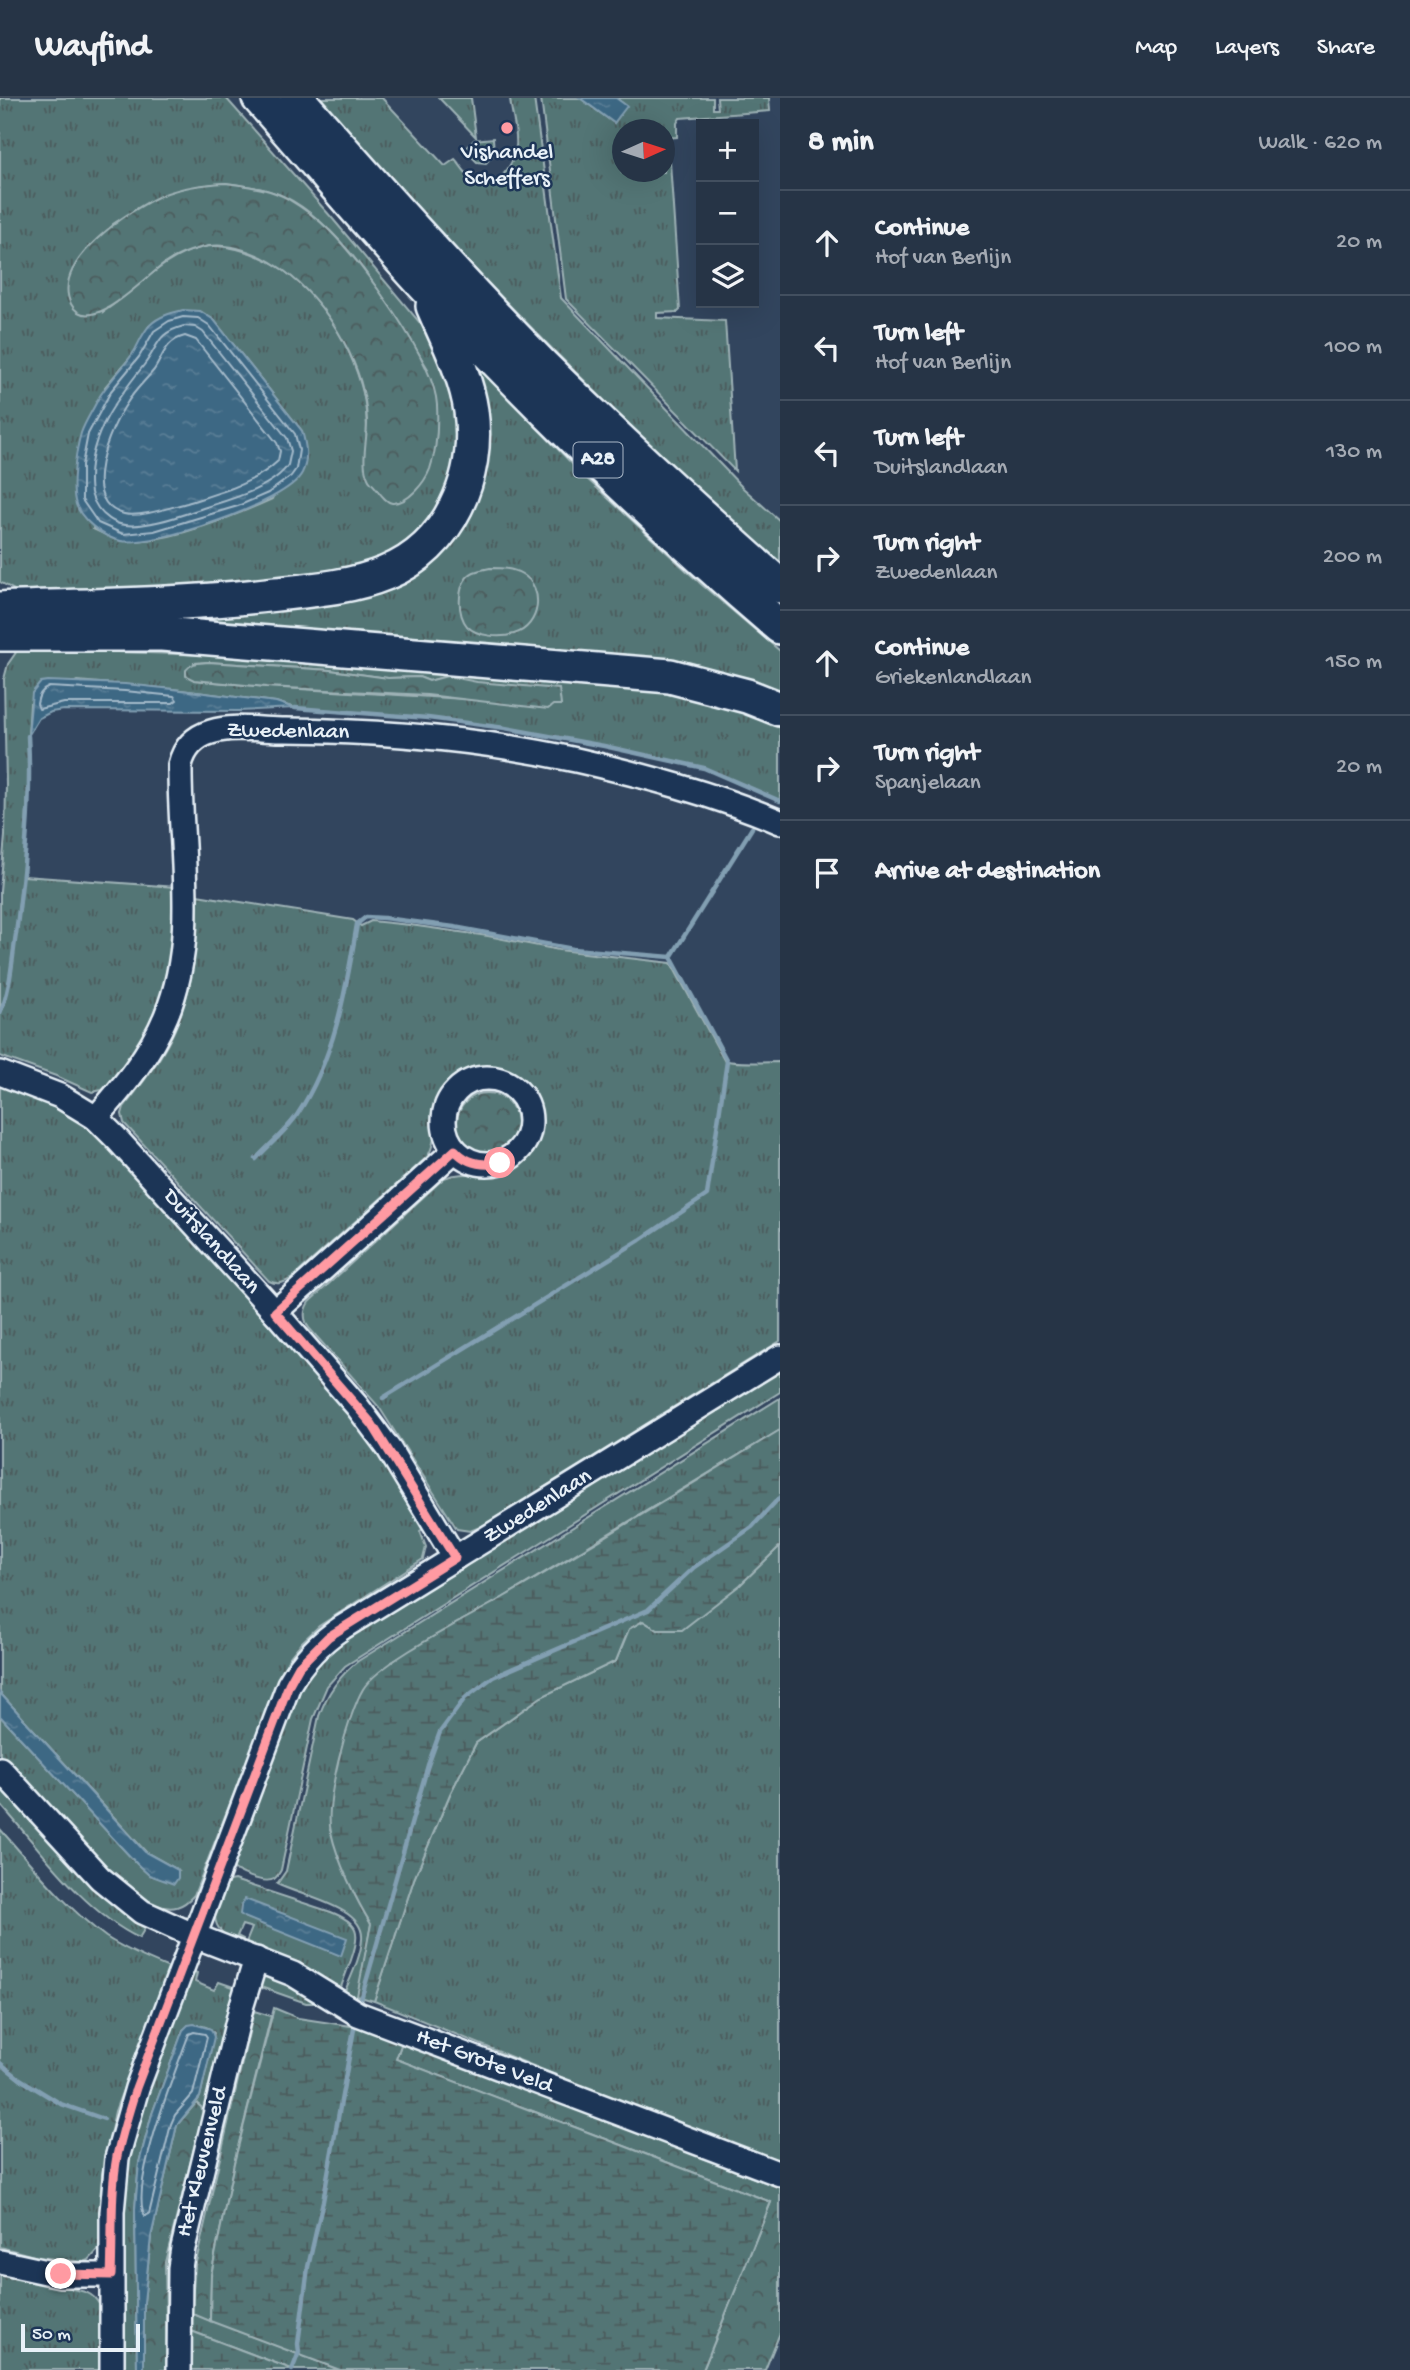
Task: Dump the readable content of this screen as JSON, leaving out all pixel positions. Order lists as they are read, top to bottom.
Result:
{
  "streets": {
    "highway": ["A28"],
    "street": [
      "Zwedenlaan",
      "Duitslandlaan",
      "Het Grote Veld",
      "Het Kleuvenveld"
    ]
  },
  "crossings": [
    ["Zwedenlaan", "Duitslandlaan"],
    ["Zwedenlaan", "Het Grote Veld"],
    ["Het Grote Veld", "Het Kleuvenveld"]
  ],
  "places": ["Vishandel Scheffers"],
  "scale_bar": "50 m",
  "north": "right",
  "page": {
    "header": "Wayfind",
    "nav": ["Map", "Layers", "Share"],
    "heading": ["8 min", "Walk · 620 m"],
    "map_buttons": ["+", "−"],
    "list": [
      ["Continue", "Hof van Berlijn", "20 m"],
      ["Turn left", "Hof van Berlijn", "100 m"],
      ["Turn left", "Duitslandlaan", "130 m"],
      ["Turn right", "Zwedenlaan", "200 m"],
      ["Continue", "Griekenlandlaan", "150 m"],
      ["Turn right", "Spanjelaan", "20 m"],
      "Arrive at destination"
    ],
    "scale": "50 m"
  }
}
